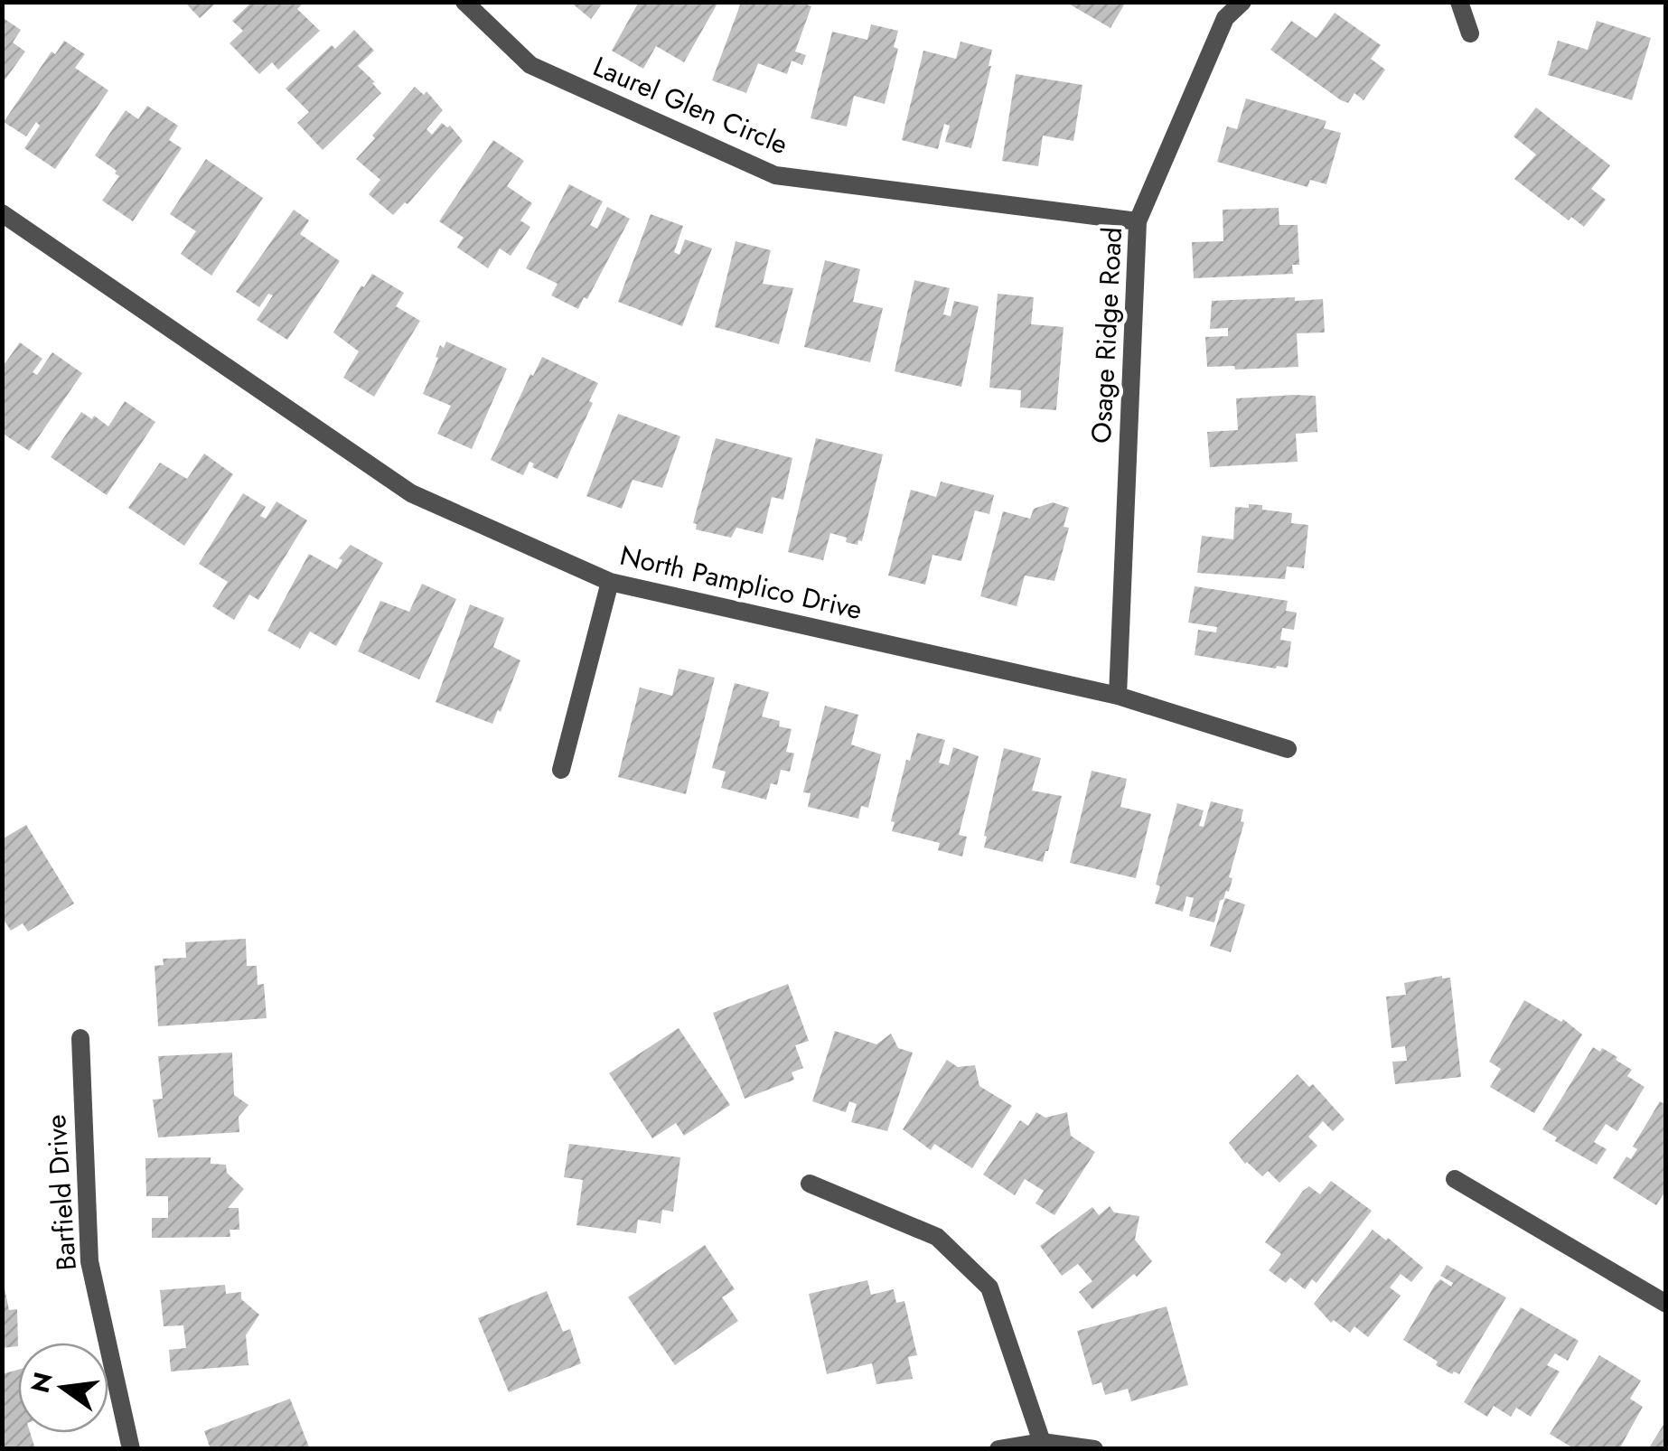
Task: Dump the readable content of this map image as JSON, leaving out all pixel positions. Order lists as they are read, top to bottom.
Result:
{
  "streets": {
    "street": [
      "Laurel Glen Circle",
      "Osage Ridge Road",
      "North Pamplico Drive",
      "Barfield Drive"
    ]
  },
  "crossings": [
    ["Laurel Glen Circle", "Osage Ridge Road"],
    ["Osage Ridge Road", "North Pamplico Drive"]
  ],
  "north": "left"
}
